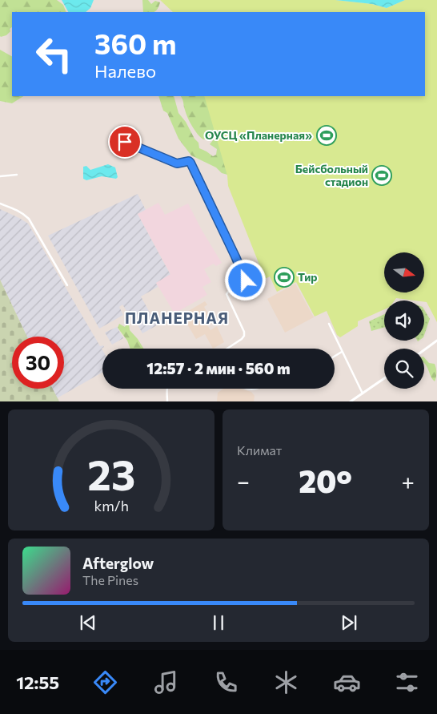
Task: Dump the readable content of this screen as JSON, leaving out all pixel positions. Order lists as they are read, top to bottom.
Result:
{
  "districts": ["ПЛАНЕРНАЯ"],
  "places": {
    "sports": ["ОУСЦ «Планерная»", "Бейсбольный стадион", "Тир"]
  },
  "north": "right",
  "page": {
    "turn": ["360 m", "Налево"],
    "limit": "30",
    "trip": "12:57 · 2 мин · 560 m",
    "tile": "Климат",
    "heat": ["−", "20°", "+"],
    "song": ["Afterglow", "The Pines"],
    "tabs": "12:55",
    "gauge": ["23", "km/h"]
  }
}
